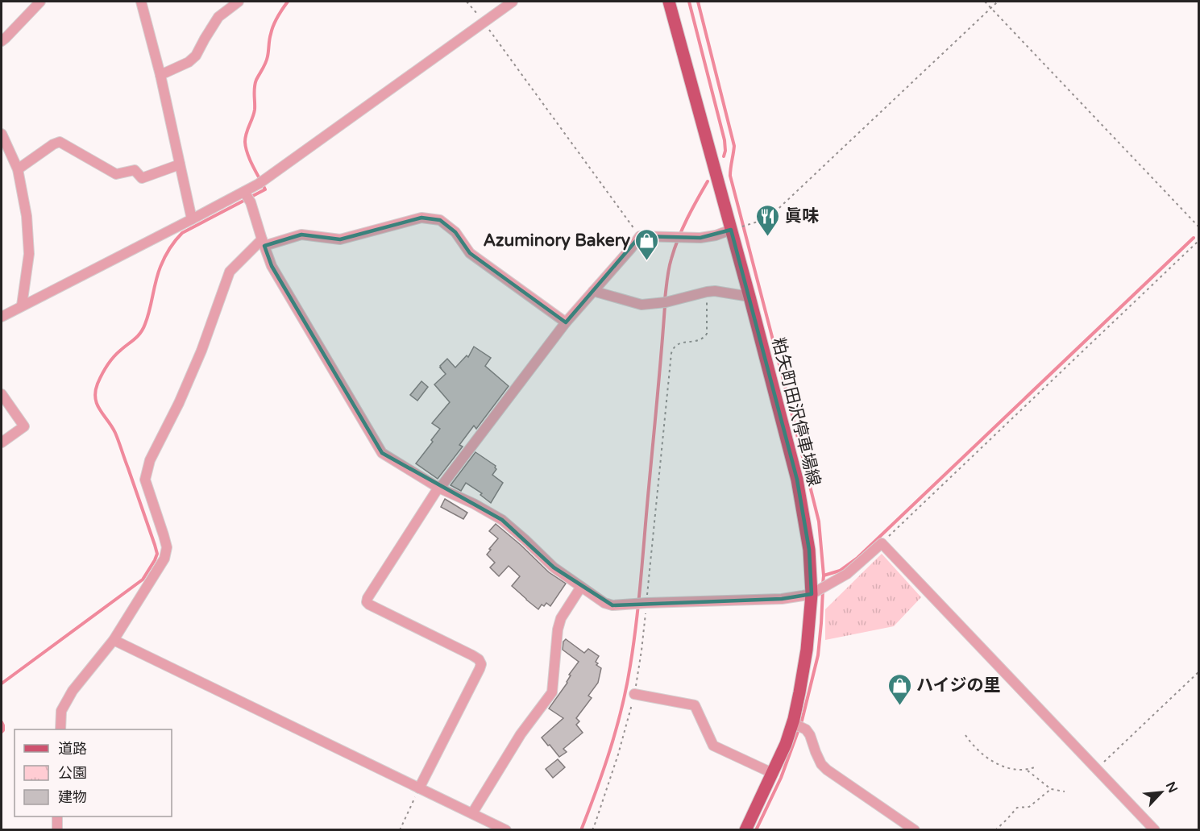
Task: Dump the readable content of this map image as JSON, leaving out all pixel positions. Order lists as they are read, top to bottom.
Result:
{
  "streets": {
    "main road": ["粕矢町田沢停車場線"]
  },
  "places": {
    "restaurant": ["眞味"],
    "shop": ["Azuminory Bakery", "ハイジの里"]
  },
  "legend": ["道路", "公園", "建物"],
  "north": "top right"
}
